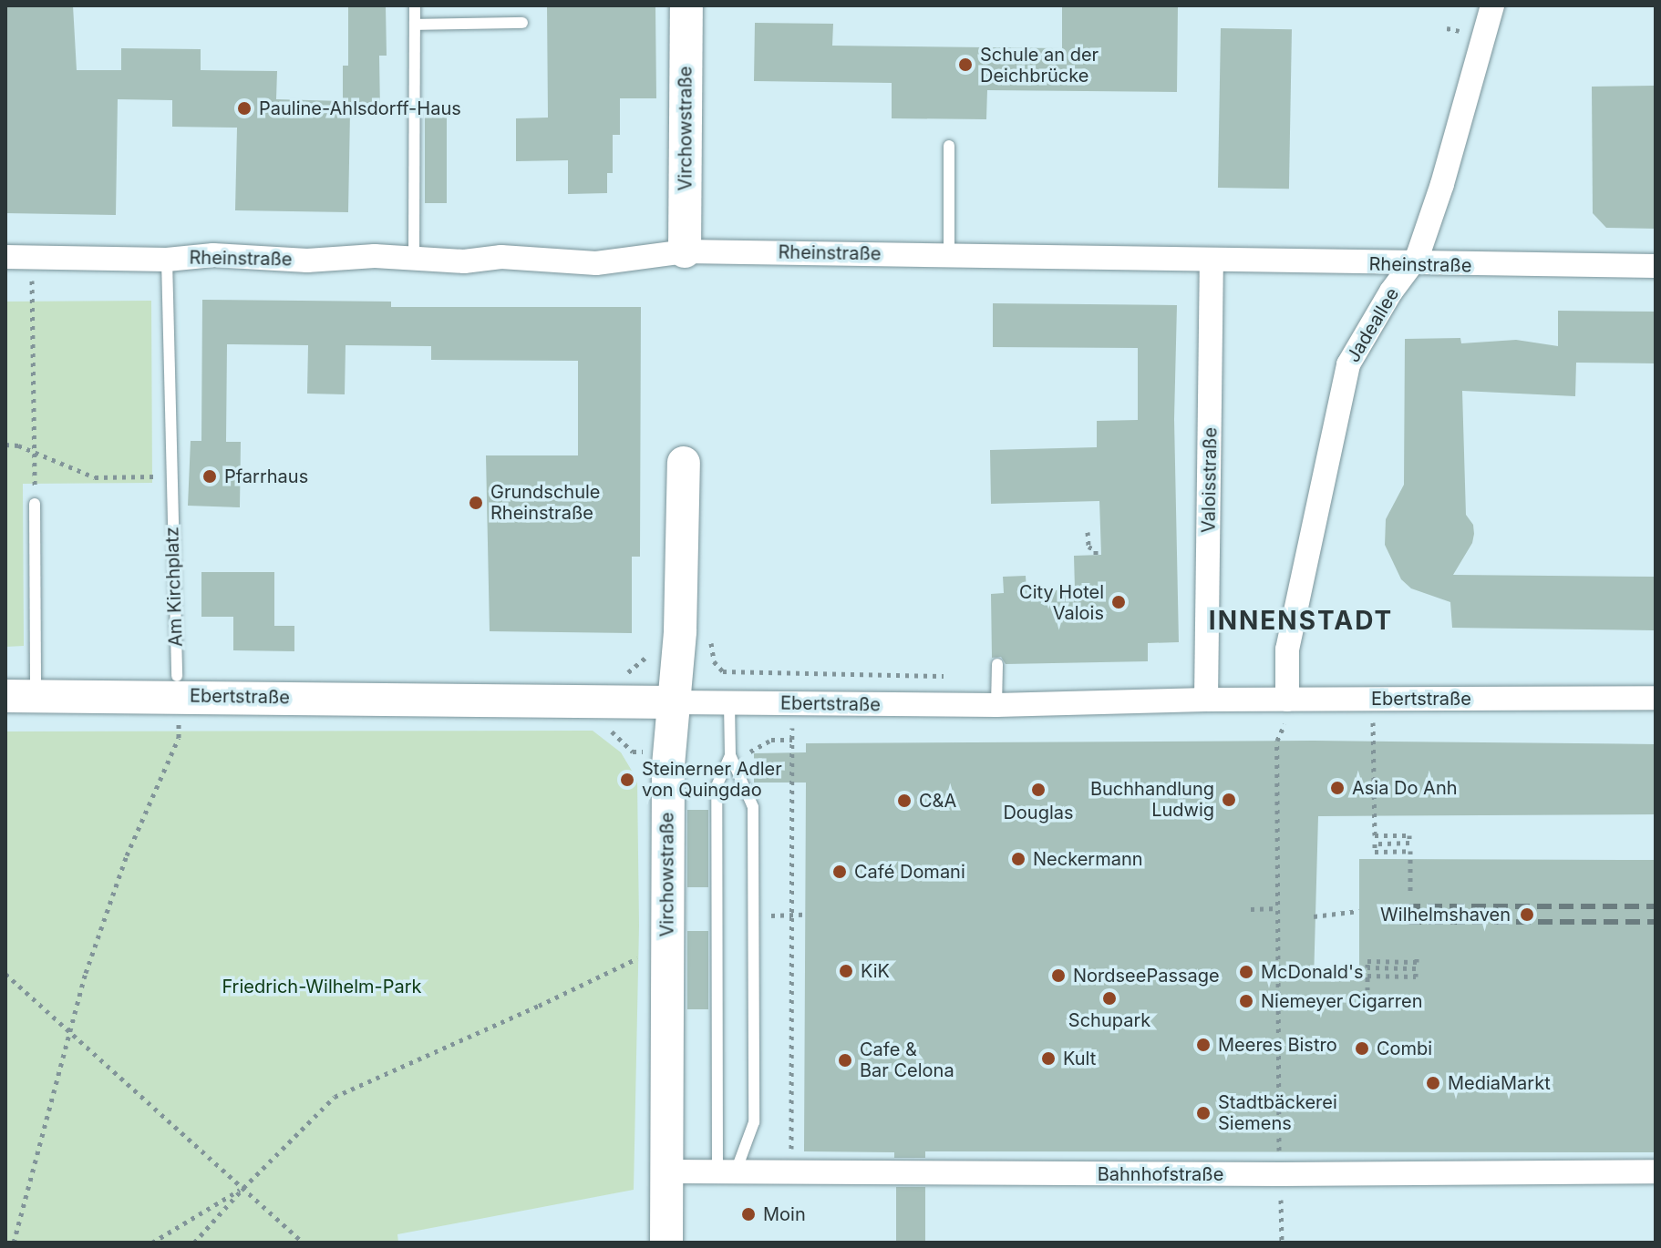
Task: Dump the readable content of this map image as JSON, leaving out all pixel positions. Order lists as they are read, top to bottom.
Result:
{
  "streets": {
    "street": [
      "Virchowstraße",
      "Rheinstraße",
      "Jadeallee",
      "Valoisstraße",
      "Ebertstraße",
      "Bahnhofstraße"
    ],
    "lane": ["Am Kirchplatz"]
  },
  "crossings": [
    ["Virchowstraße", "Rheinstraße"],
    ["Virchowstraße", "Ebertstraße"],
    ["Virchowstraße", "Bahnhofstraße"],
    ["Rheinstraße", "Jadeallee"],
    ["Rheinstraße", "Valoisstraße"],
    ["Rheinstraße", "Am Kirchplatz"],
    ["Jadeallee", "Ebertstraße"],
    ["Valoisstraße", "Ebertstraße"],
    ["Am Kirchplatz", "Ebertstraße"]
  ],
  "districts": ["INNENSTADT"],
  "parks": ["Friedrich-Wilhelm-Park"],
  "places": [
    "Schule an der Deichbrücke",
    "Pauline-Ahlsdorff-Haus",
    "Pfarrhaus",
    "Grundschule Rheinstraße",
    "City Hotel Valois",
    "Steinerner Adler von Quingdao",
    "Asia Do Anh",
    "Douglas",
    "Buchhandlung Ludwig",
    "C&A",
    "Neckermann",
    "Café Domani",
    "Wilhelmshaven",
    "KiK",
    "McDonald's",
    "NordseePassage",
    "Schupark",
    "Niemeyer Cigarren",
    "Meeres Bistro",
    "Combi",
    "Kult",
    "Cafe & Bar Celona",
    "MediaMarkt",
    "Stadtbäckerei Siemens",
    "Moin"
  ]
}
